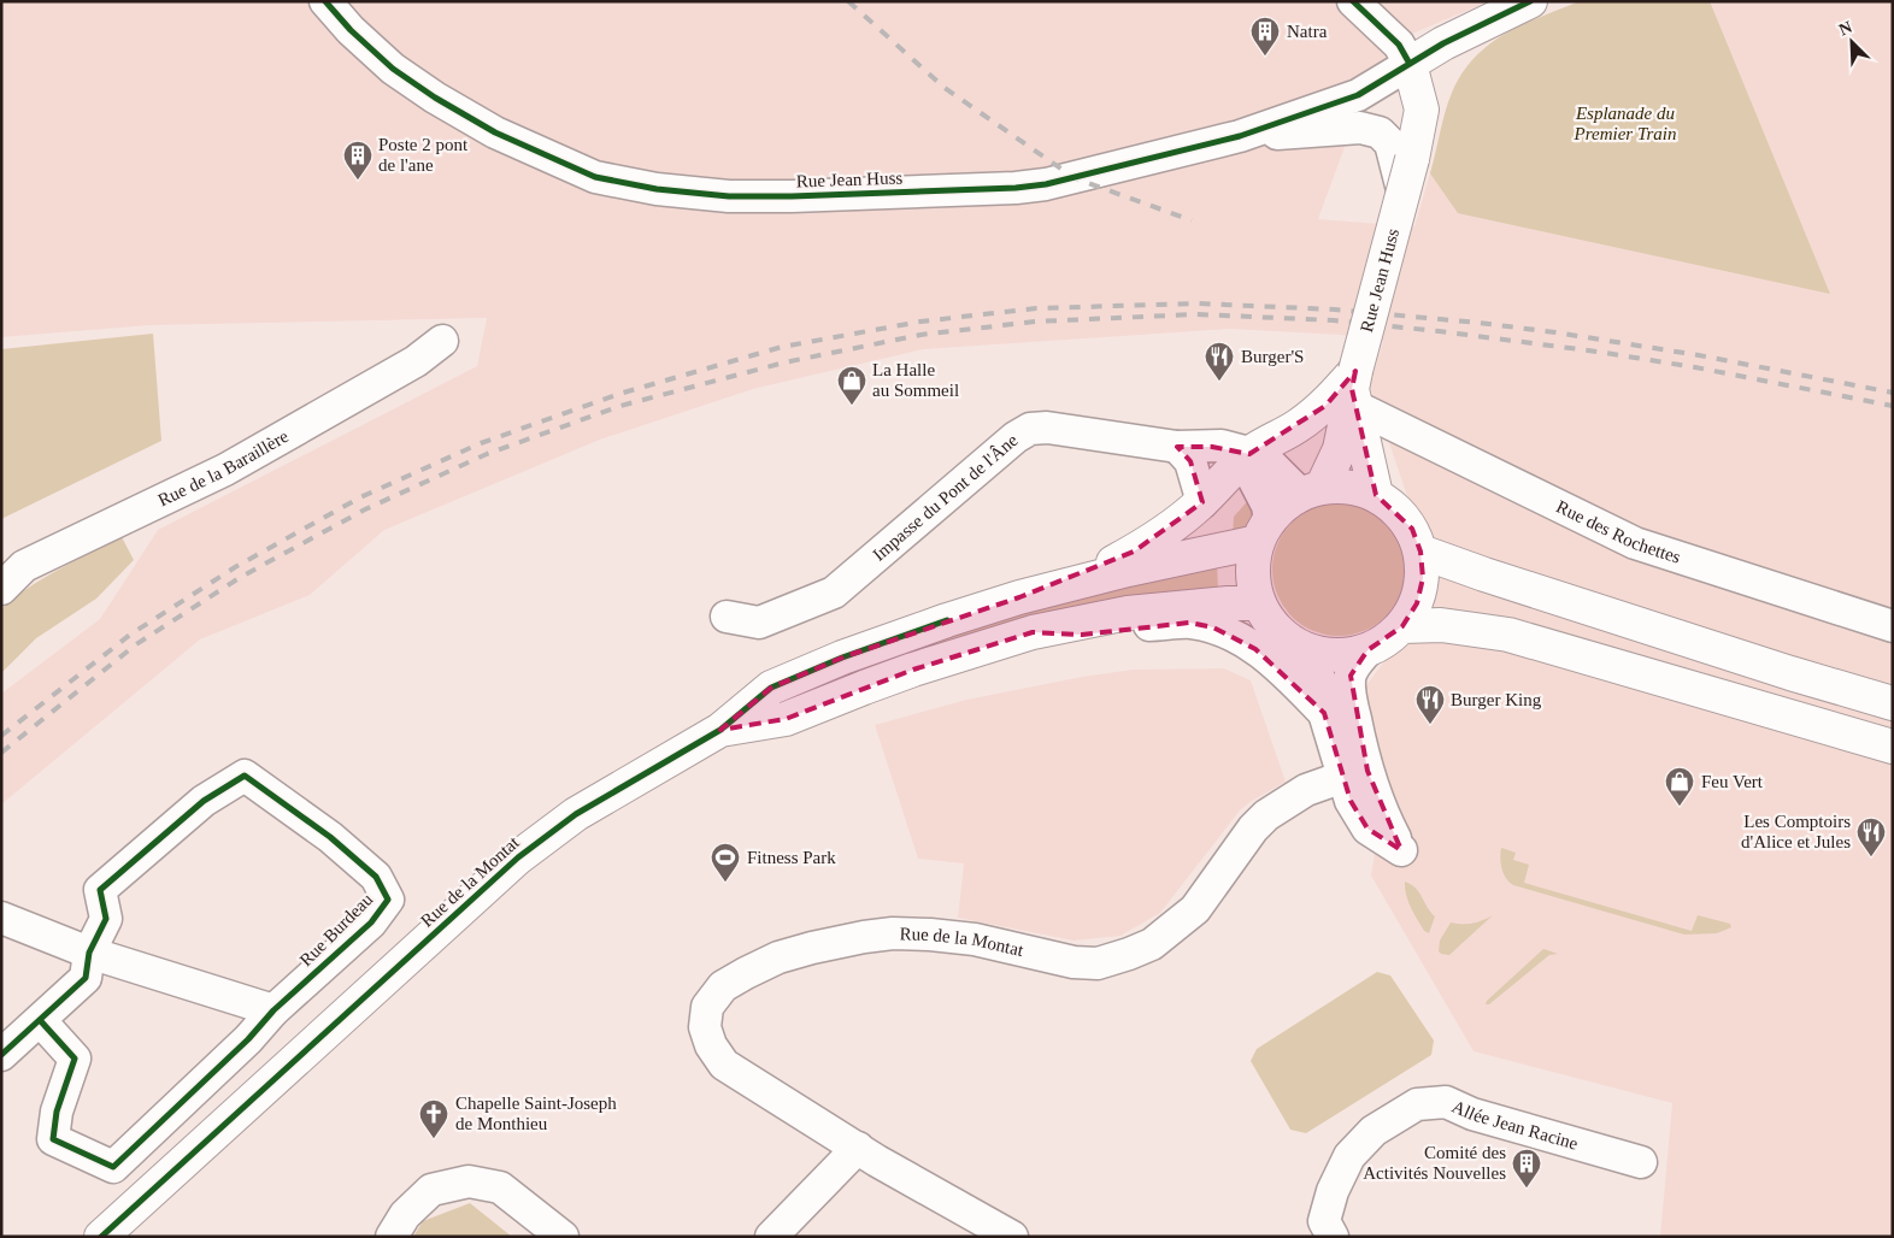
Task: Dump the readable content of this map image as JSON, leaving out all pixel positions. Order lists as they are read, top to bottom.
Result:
{
  "streets": {
    "main road": ["Rue Jean Huss", "Rue de la Montat"],
    "street": [
      "Rue de la Baraillère",
      "Impasse du Pont de l'Âne",
      "Rue des Rochettes",
      "Rue Burdeau",
      "Allée Jean Racine"
    ]
  },
  "crossings": [
    ["Impasse du Pont de l'Âne", "Rue de la Montat"]
  ],
  "parks": ["Esplanade du Premier Train"],
  "places": {
    "building": ["Natra", "Poste 2 pont de l'ane", "Comité des Activités Nouvelles"],
    "restaurant": ["Burger'S", "Burger King", "Les Comptoirs d'Alice et Jules"],
    "shop": ["La Halle au Sommeil", "Feu Vert"],
    "sports": ["Fitness Park"],
    "church": ["Chapelle Saint-Joseph de Monthieu"]
  },
  "north": "top left"
}
